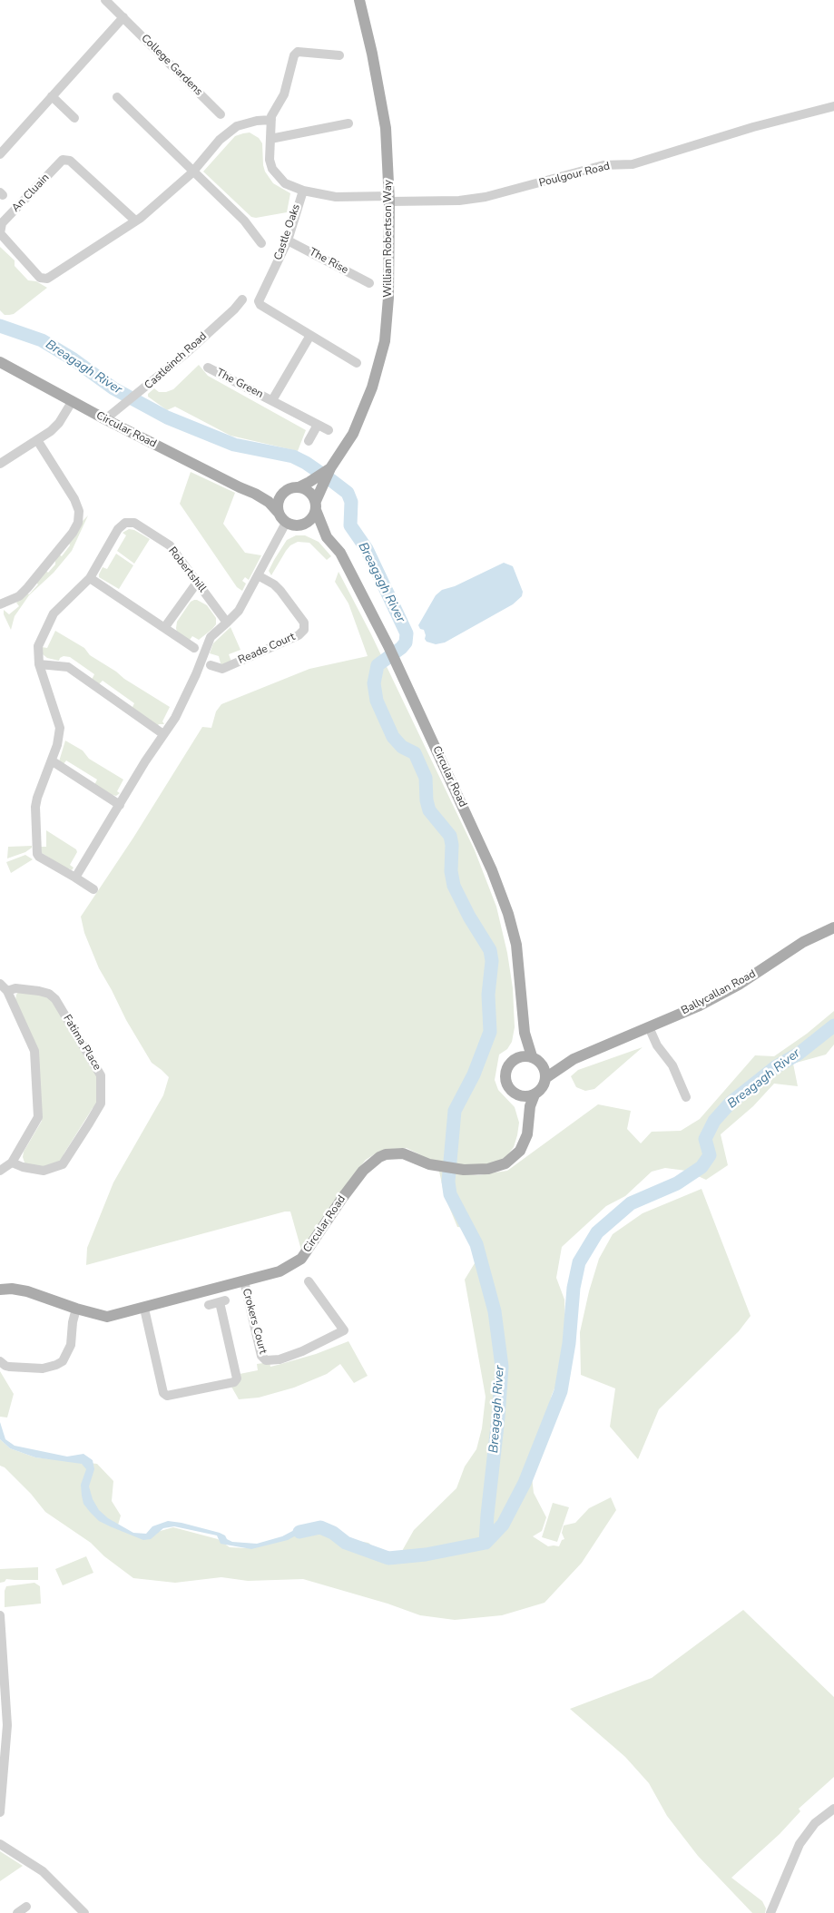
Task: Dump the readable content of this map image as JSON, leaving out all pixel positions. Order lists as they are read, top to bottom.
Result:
{
  "streets": {
    "main road": ["William Robertson Way", "Circular Road", "Ballycallan Road"],
    "street": [
      "College Gardens",
      "Poulgour Road",
      "An Cluain",
      "Castle Oaks",
      "The Rise",
      "Castleinch Road",
      "The Green",
      "Robertshill",
      "Reade Court",
      "Fatima Place",
      "Crokers Court"
    ]
  },
  "crossings": [
    ["Poulgour Road", "Castle Oaks"],
    ["Poulgour Road", "William Robertson Way"],
    ["Castle Oaks", "William Robertson Way"],
    ["Castle Oaks", "The Rise"],
    ["Castle Oaks", "The Green"],
    ["Castleinch Road", "Circular Road"],
    ["Circular Road", "Ballycallan Road"],
    ["Circular Road", "Crokers Court"]
  ],
  "water": ["Breagagh River"]
}
